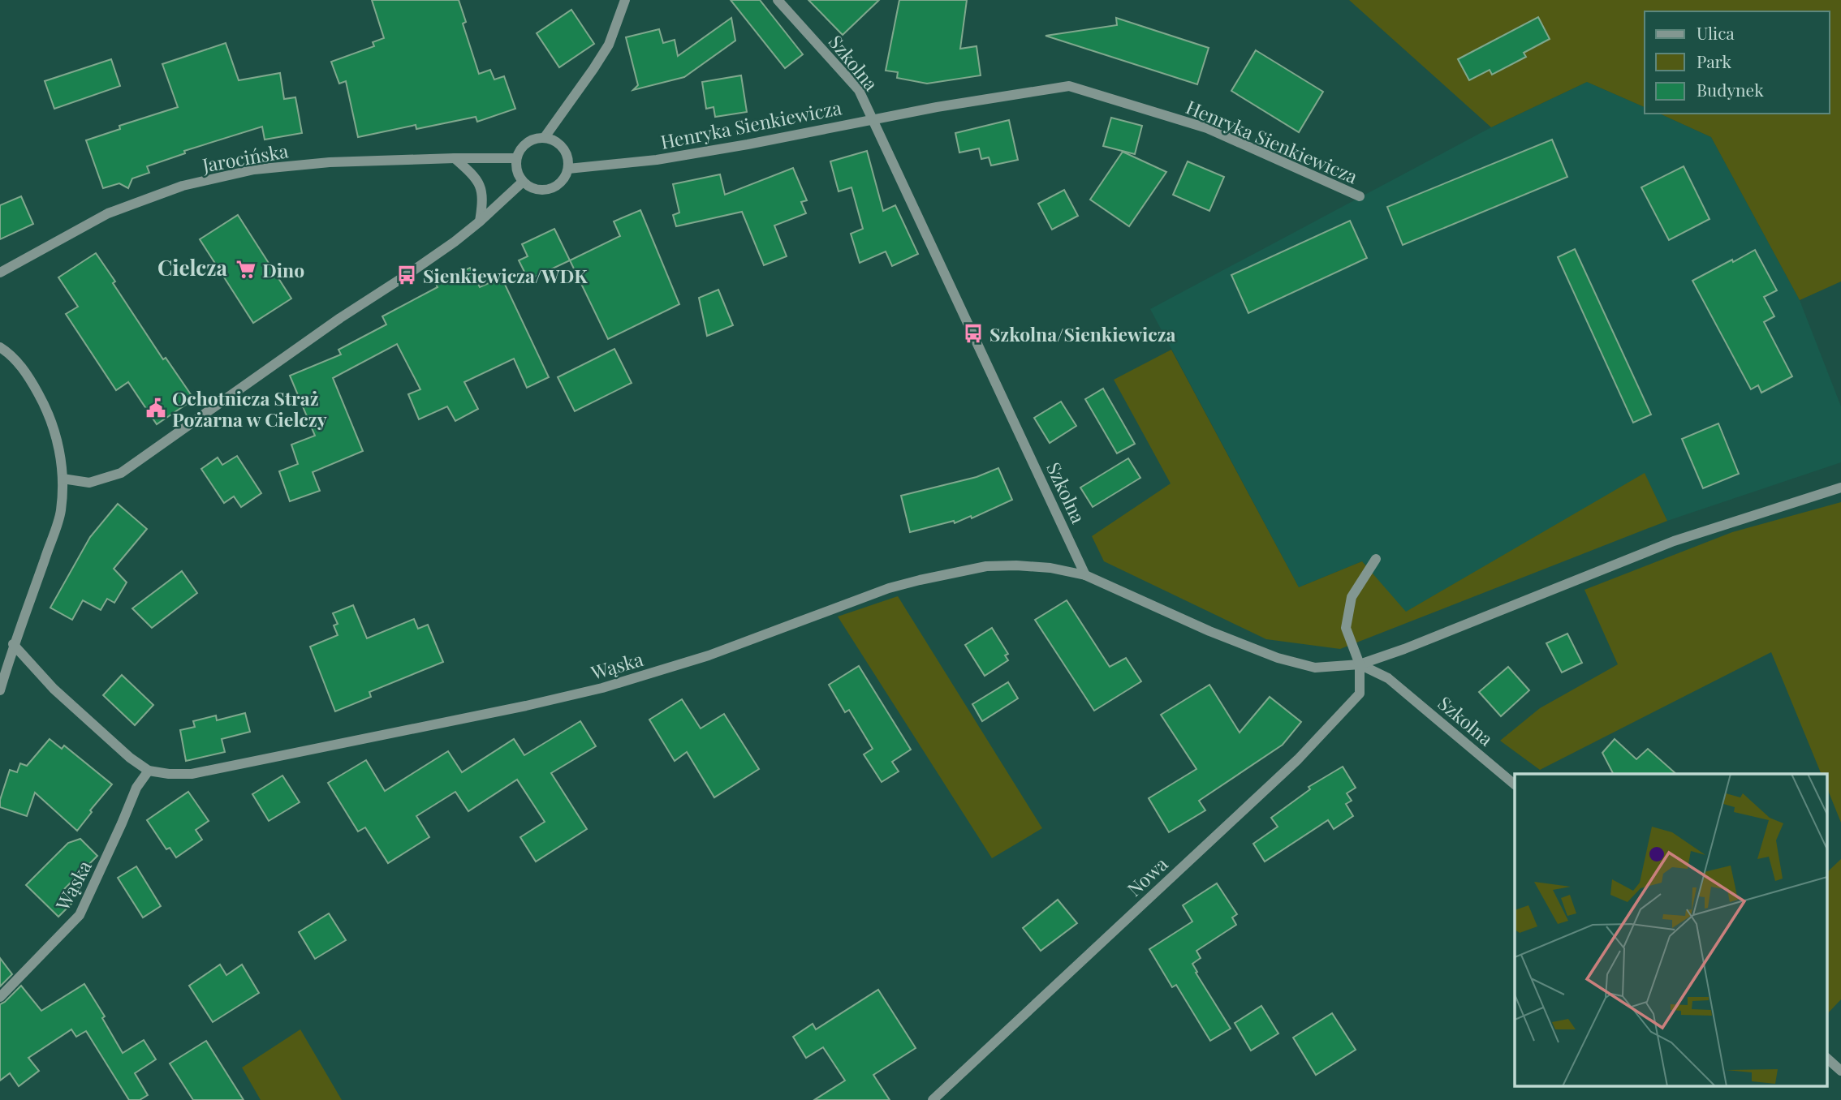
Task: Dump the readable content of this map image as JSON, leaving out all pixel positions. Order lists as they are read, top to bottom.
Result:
{
  "streets": {
    "street": [
      "Szkolna",
      "Henryka Sienkiewicza",
      "Jarocińska",
      "Wąska",
      "Nowa"
    ]
  },
  "crossings": [
    ["Szkolna", "Henryka Sienkiewicza"],
    ["Szkolna", "Wąska"],
    ["Szkolna", "Nowa"],
    ["Henryka Sienkiewicza", "Jarocińska"]
  ],
  "districts": ["Cielcza"],
  "places": {
    "supermarket": ["Dino"],
    "bus stop": ["Sienkiewicza/WDK", "Szkolna/Sienkiewicza"],
    "public building": ["Ochotnicza Straż Pożarna w Cielczy"]
  },
  "legend": ["Ulica", "Park", "Budynek"]
}
